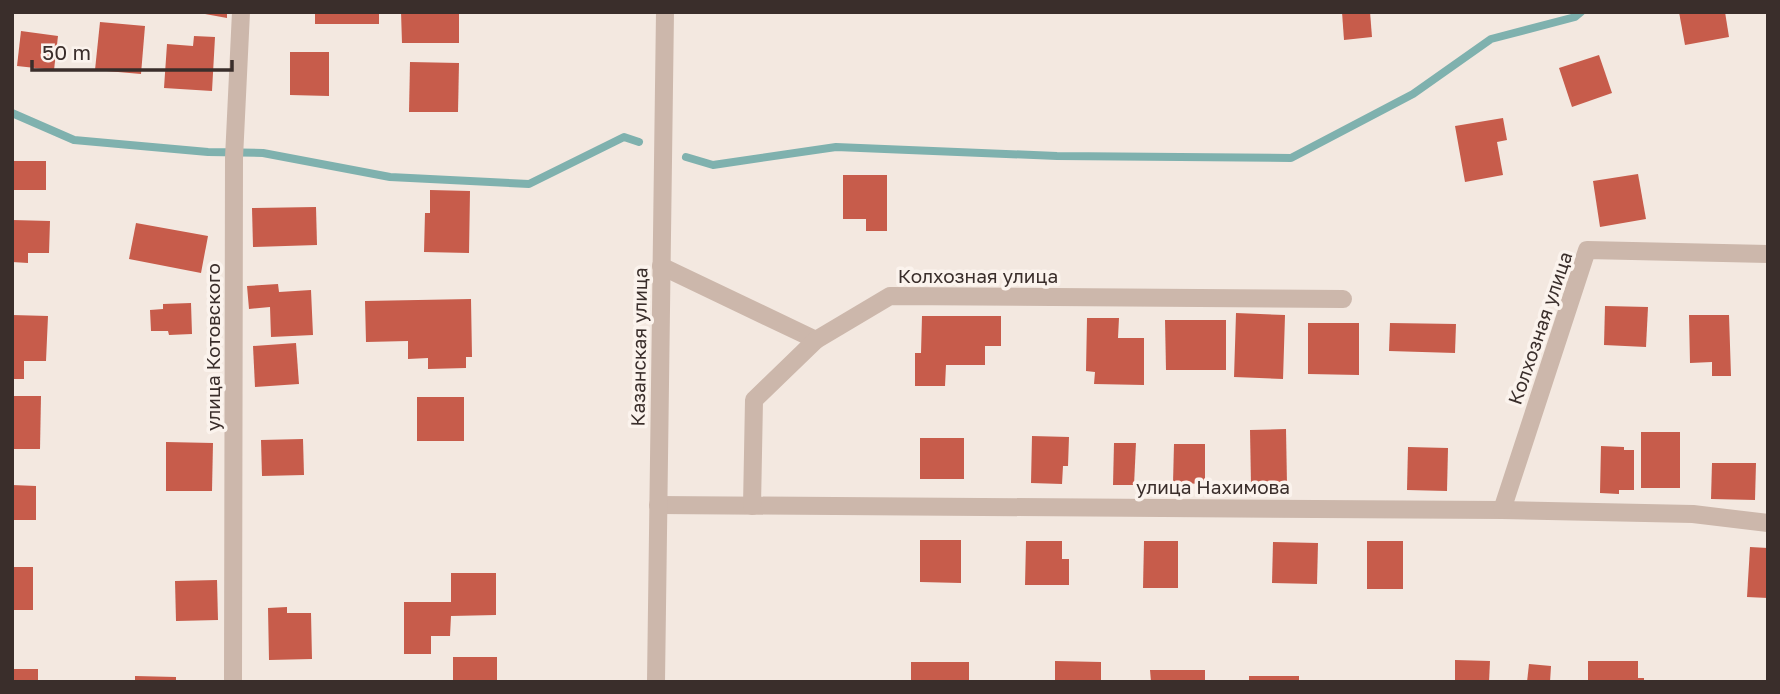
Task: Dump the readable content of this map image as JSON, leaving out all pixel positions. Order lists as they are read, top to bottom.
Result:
{
  "streets": {
    "street": [
      "Колхозная улица",
      "улица Котовского",
      "Казанская улица",
      "улица Нахимова"
    ]
  },
  "crossings": [
    ["Колхозная улица", "улица Нахимова"],
    ["Казанская улица", "улица Нахимова"]
  ],
  "scale_bar": "50 m"
}
